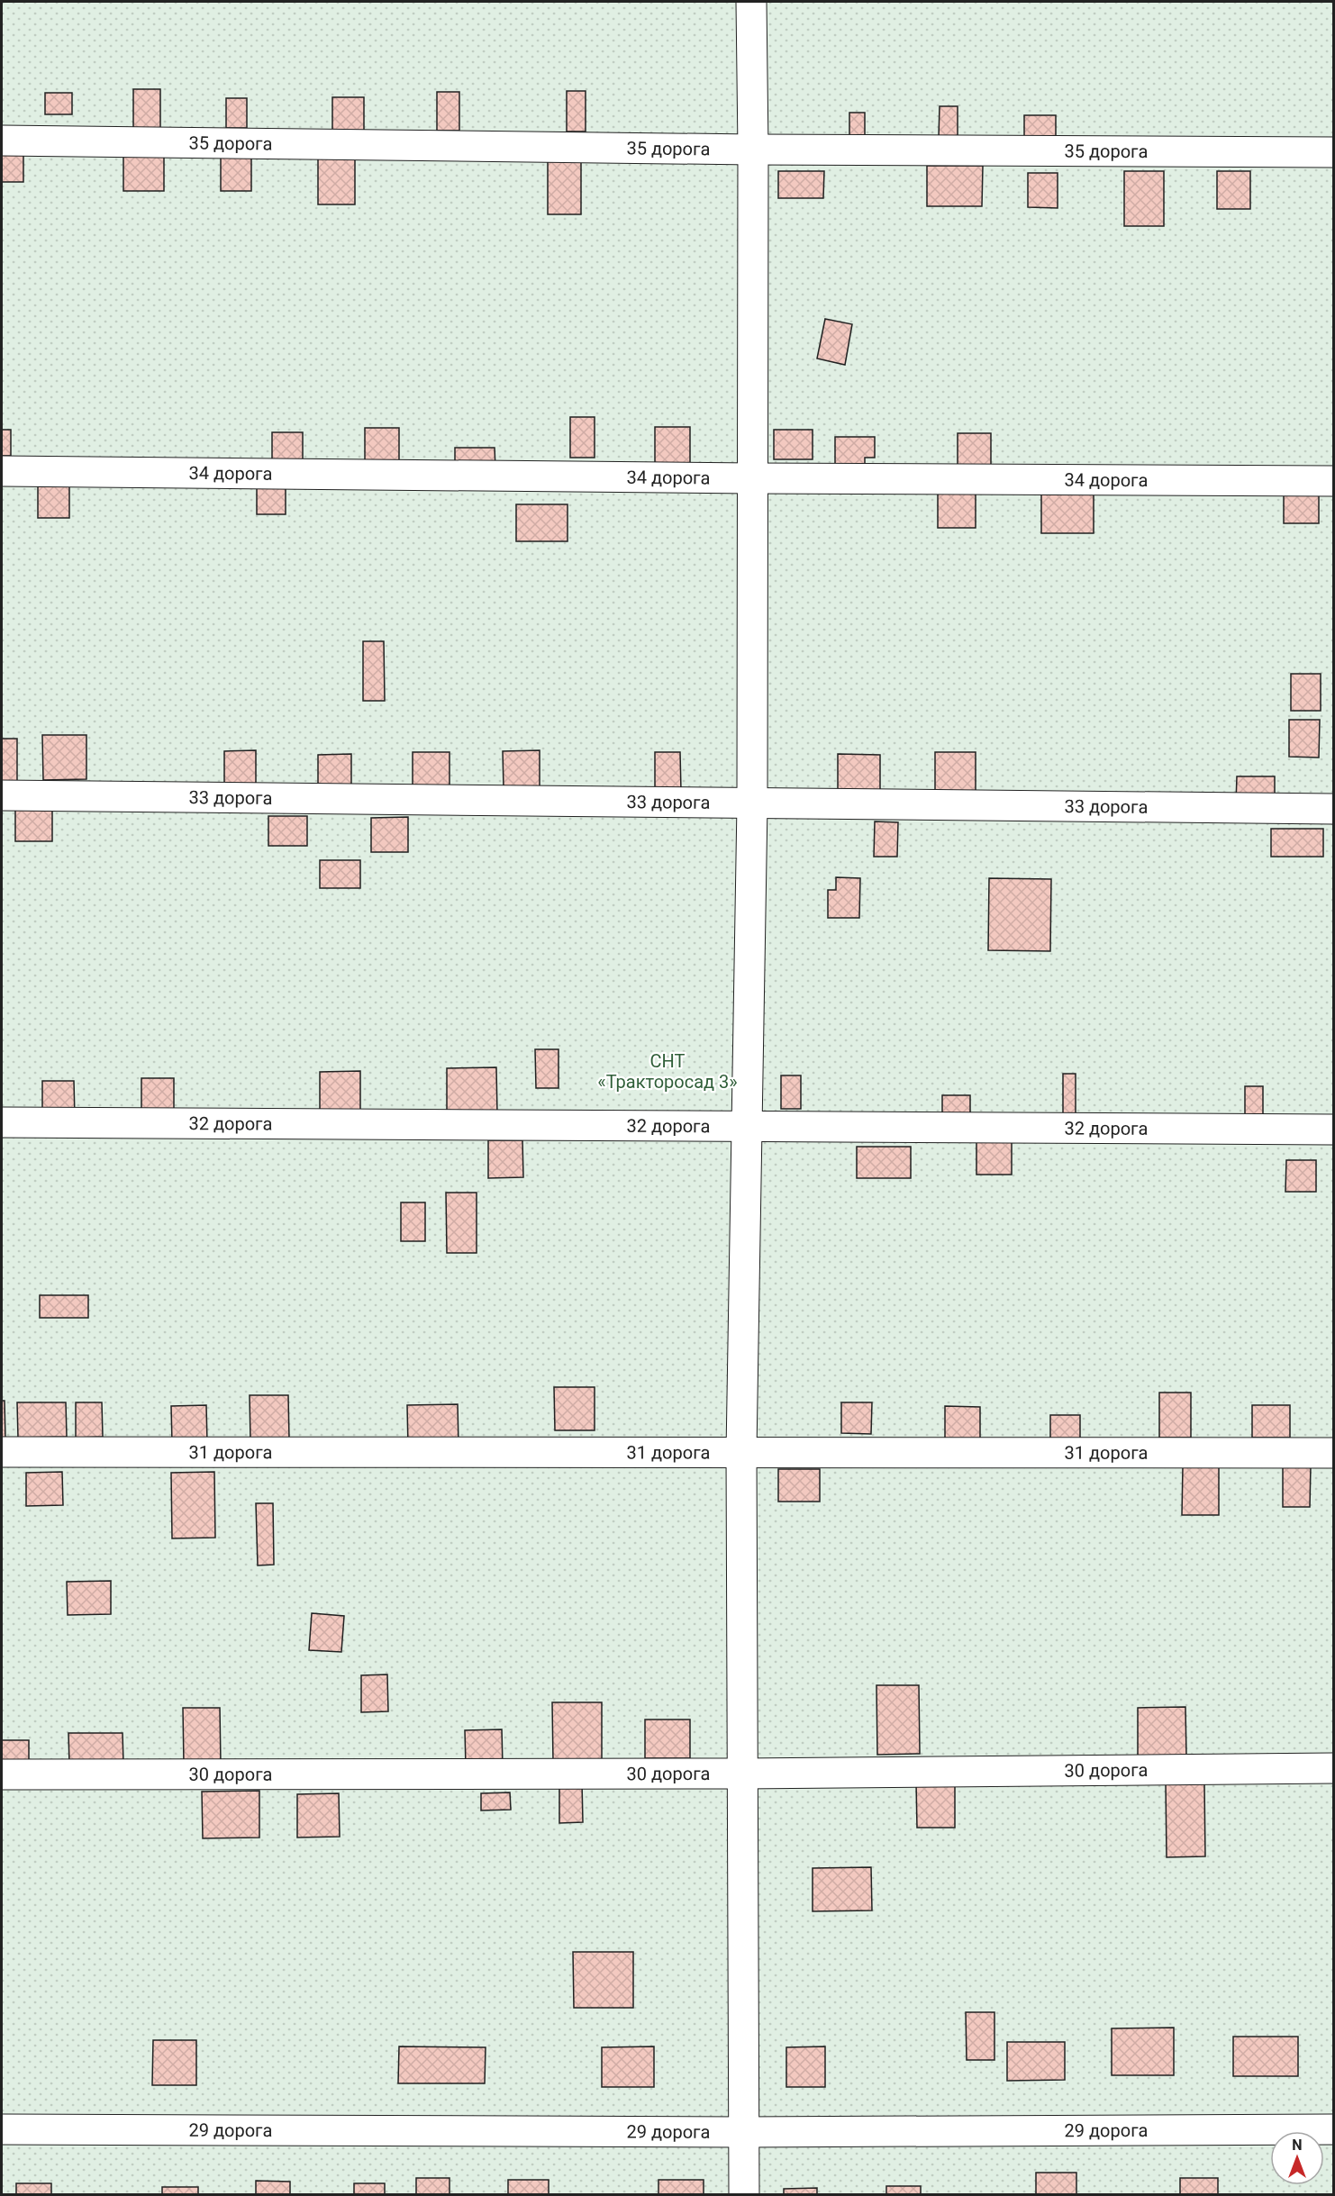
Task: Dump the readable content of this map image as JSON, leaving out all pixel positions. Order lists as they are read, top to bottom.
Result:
{
  "streets": {
    "street": [
      "35 дорога",
      "34 дорога",
      "33 дорога",
      "32 дорога",
      "31 дорога",
      "30 дорога",
      "29 дорога"
    ]
  },
  "parks": ["СНТ «Тракторосад 3»"],
  "north": "top"
}
